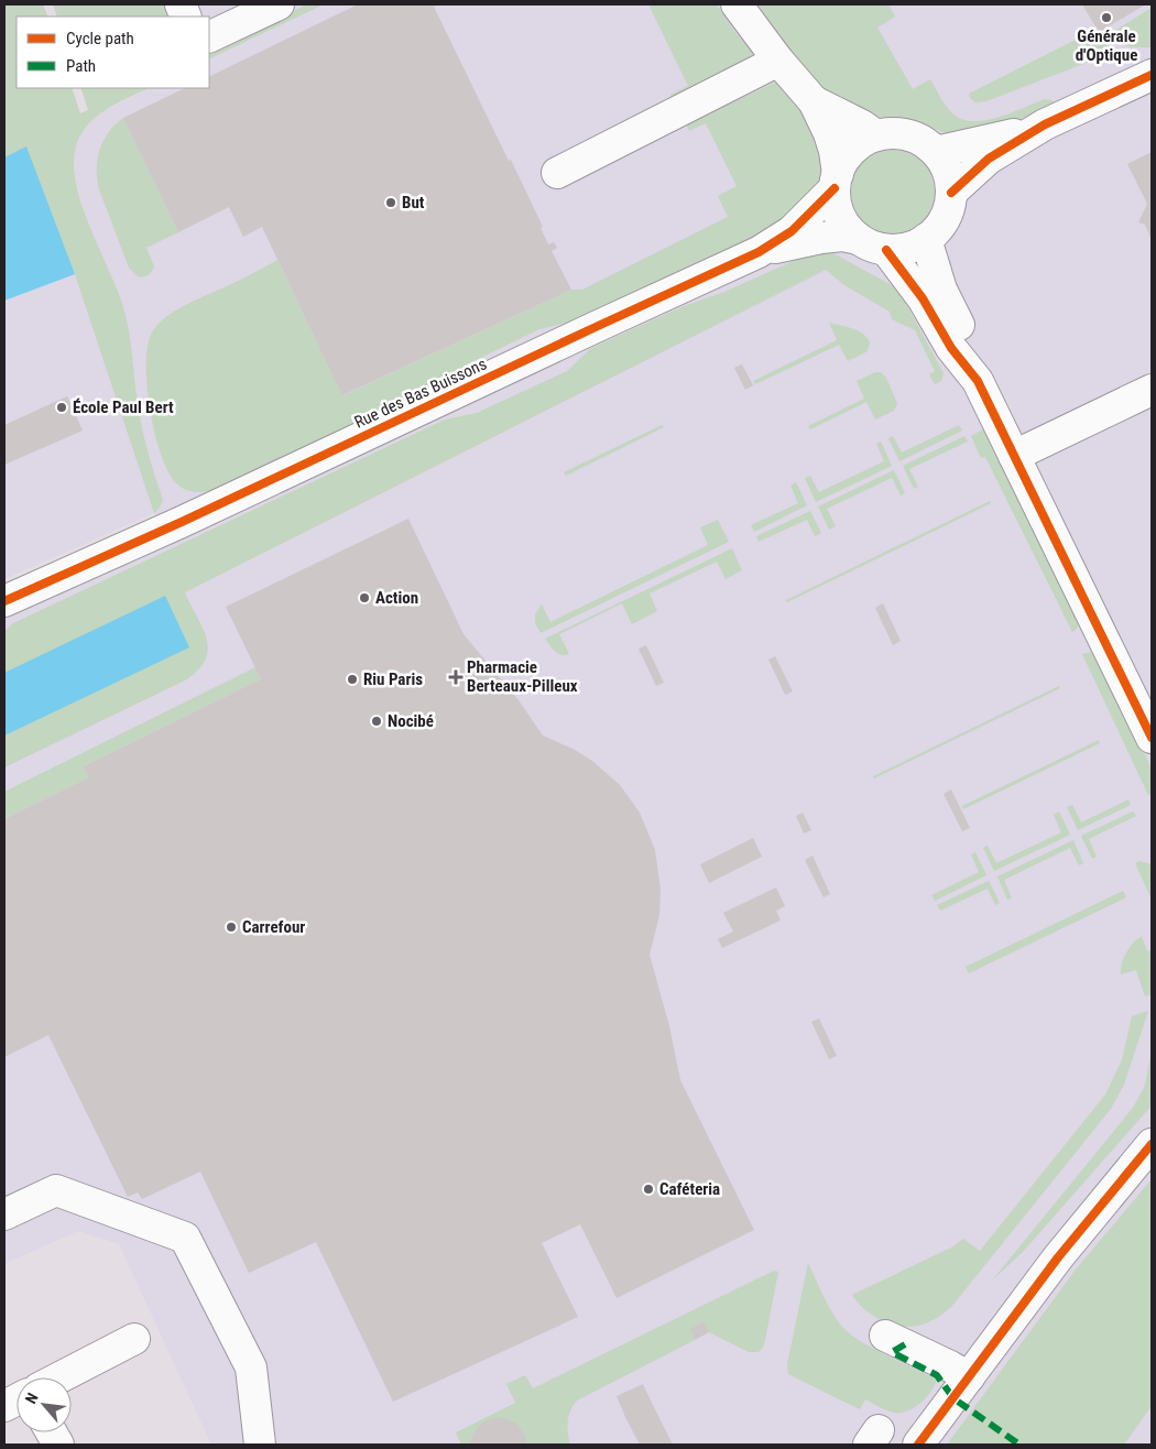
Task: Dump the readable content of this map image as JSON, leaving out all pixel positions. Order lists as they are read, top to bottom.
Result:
{
  "streets": {
    "street": ["Rue des Bas Buissons"]
  },
  "places": {
    "other": [
      "Générale d'Optique",
      "But",
      "École Paul Bert",
      "Action",
      "Riu Paris",
      "Nocibé",
      "Carrefour",
      "Caféteria"
    ],
    "health": ["Pharmacie Berteaux-Pilleux"]
  },
  "legend": ["Cycle path", "Path"],
  "north": "top left"
}
